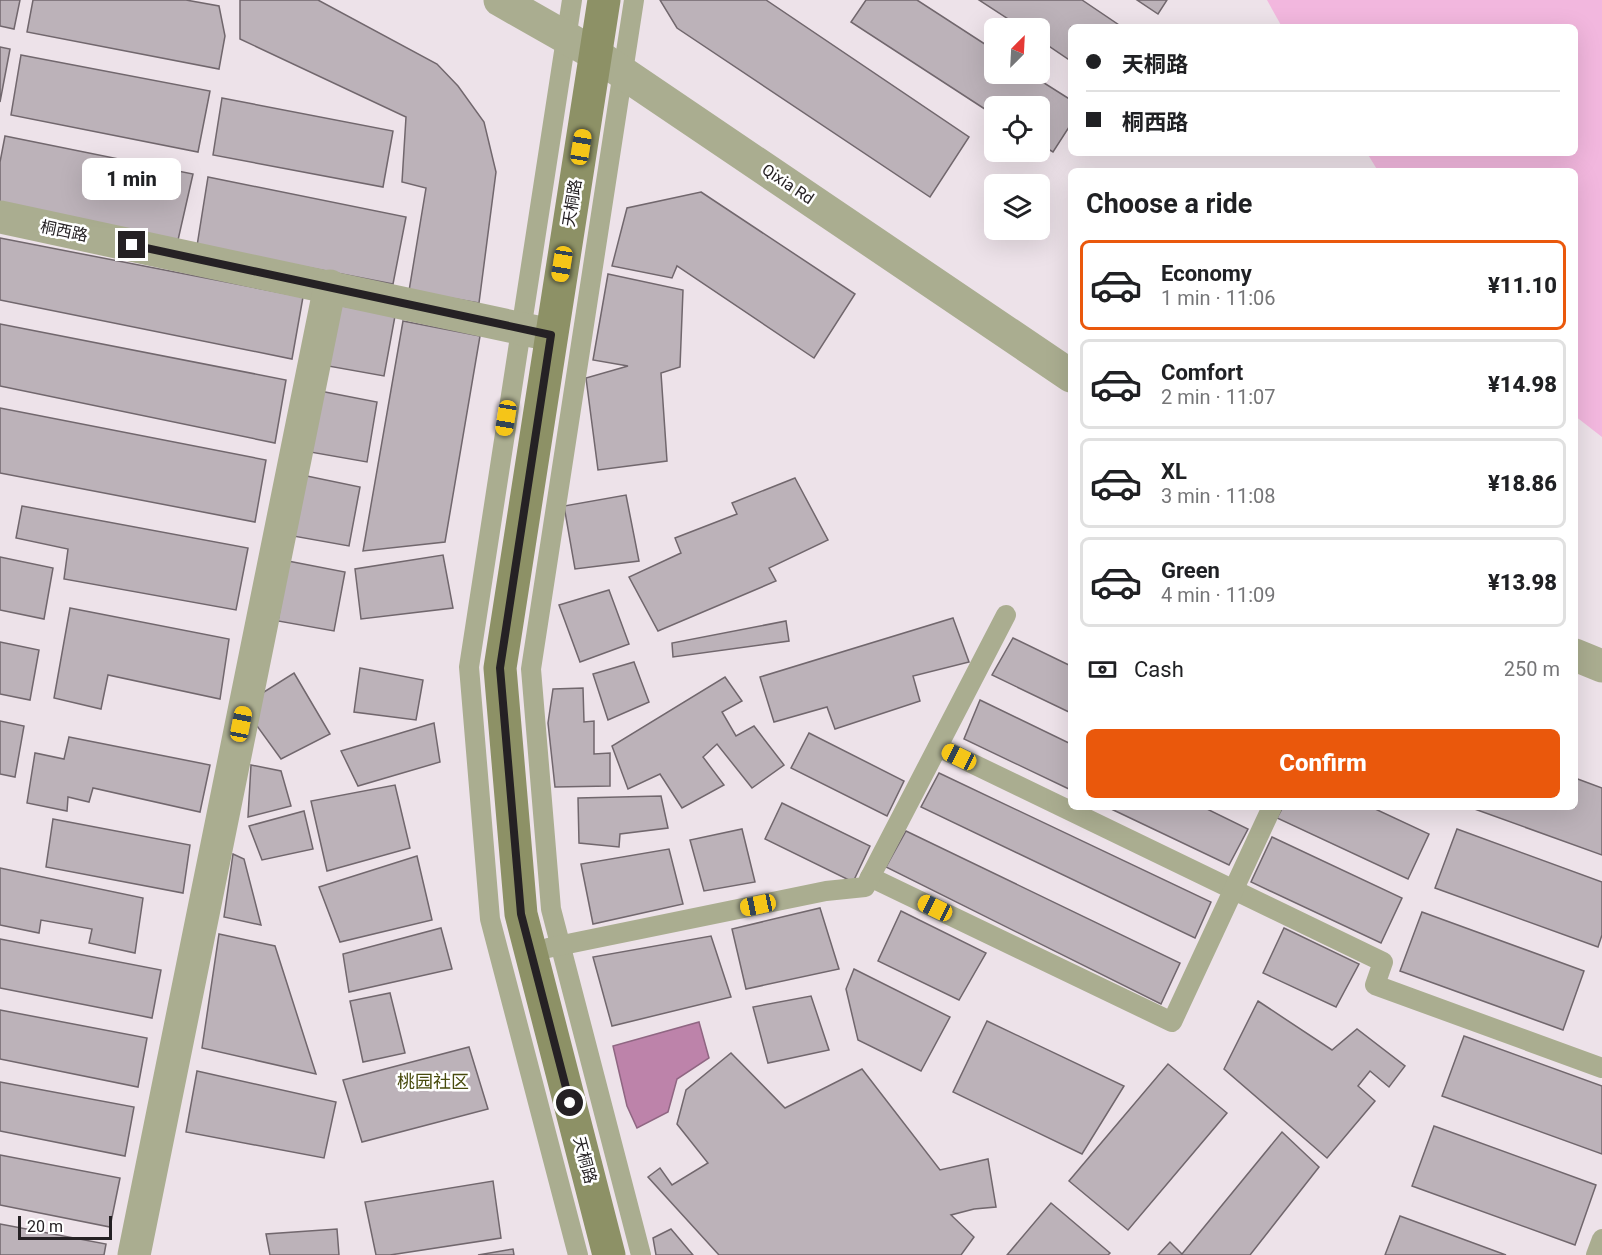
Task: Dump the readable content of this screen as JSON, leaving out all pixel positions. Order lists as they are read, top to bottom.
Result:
{
  "streets": {
    "main road": ["天桐路"],
    "street": ["Qixia Rd", "桐西路"]
  },
  "crossings": [
    ["Qixia Rd", "天桐路"],
    ["天桐路", "桐西路"]
  ],
  "districts": ["桃园社区"],
  "scale_bar": "20 m",
  "north": "top right",
  "page": {
    "banner": ["天桐路", "桐西路"],
    "bubble": "1 min",
    "heading": "Choose a ride",
    "list": [
      {
        "name": "Economy",
        "note": "1 min · 11:06",
        "value": "¥11.10"
      },
      {
        "name": "Comfort",
        "note": "2 min · 11:07",
        "value": "¥14.98"
      },
      {
        "name": "XL",
        "note": "3 min · 11:08",
        "value": "¥18.86"
      },
      {
        "name": "Green",
        "note": "4 min · 11:09",
        "value": "¥13.98"
      }
    ],
    "pay": ["Cash", "250 m"],
    "buttons": "Confirm",
    "scale": "20 m"
  }
}
